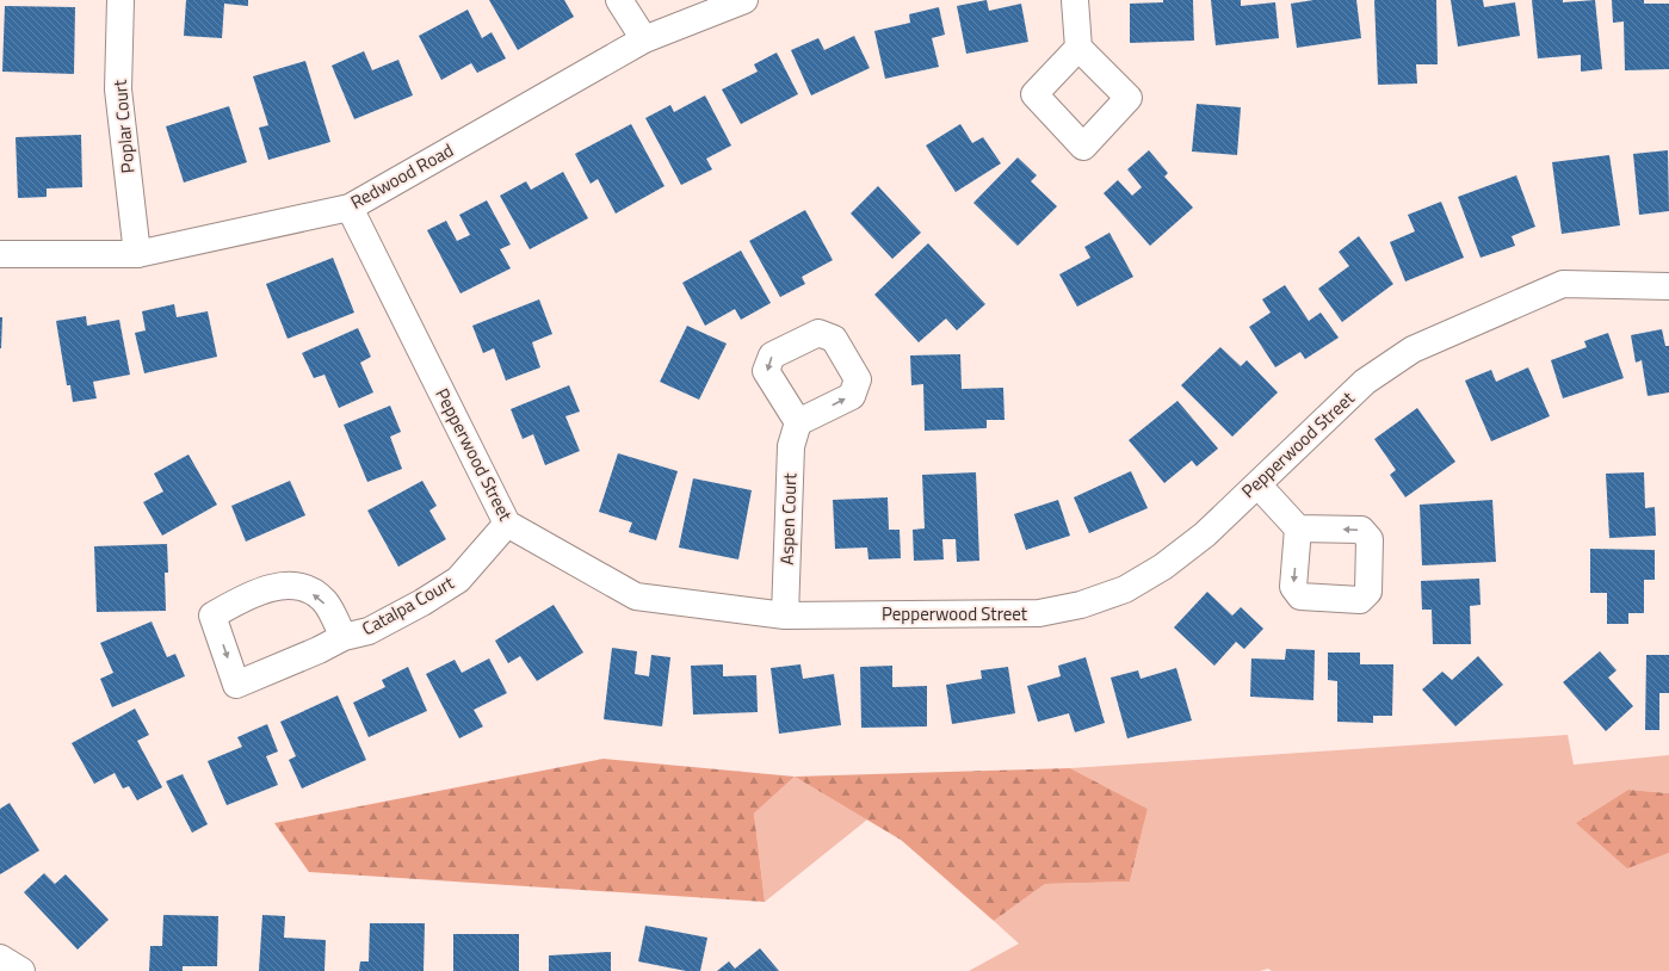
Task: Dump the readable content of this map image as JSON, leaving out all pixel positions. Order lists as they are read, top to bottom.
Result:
{
  "streets": {
    "street": [
      "Poplar Court",
      "Redwood Road",
      "Pepperwood Street",
      "Aspen Court",
      "Catalpa Court"
    ]
  },
  "crossings": [
    ["Poplar Court", "Redwood Road"],
    ["Redwood Road", "Pepperwood Street"],
    ["Pepperwood Street", "Aspen Court"],
    ["Pepperwood Street", "Catalpa Court"]
  ]
}
